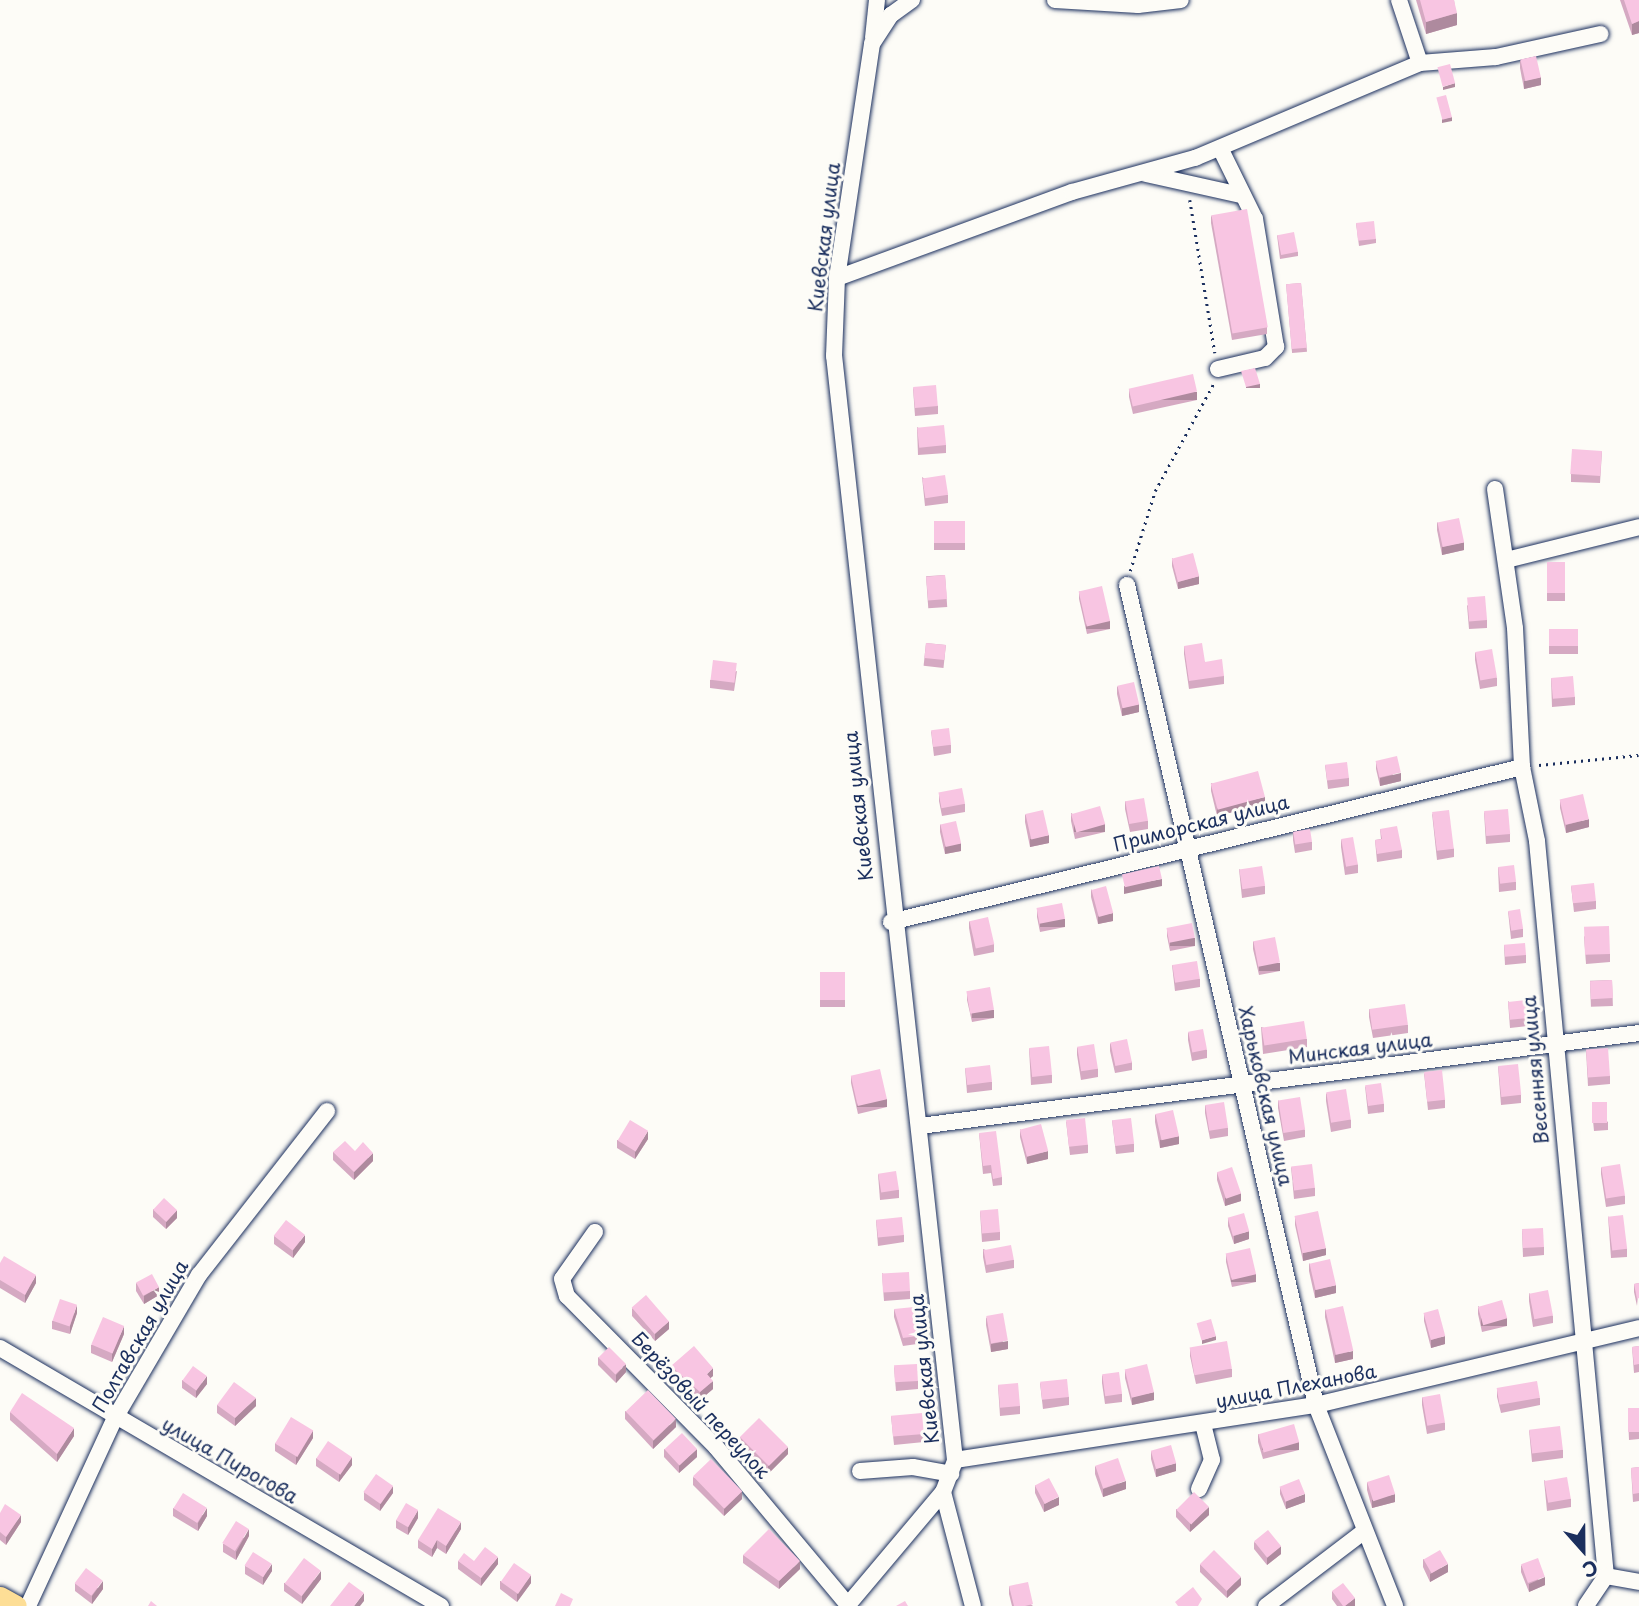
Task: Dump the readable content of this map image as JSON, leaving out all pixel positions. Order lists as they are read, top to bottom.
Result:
{
  "streets": {
    "street": [
      "Киевская улица",
      "Приморская улица",
      "Минская улица",
      "Весенняя улица",
      "Харьковская улица",
      "Полтавская улица",
      "улица Плеханова",
      "Берёзовый переулок",
      "улица Пирогова"
    ]
  },
  "crossings": [
    ["Киевская улица", "Приморская улица"],
    ["Киевская улица", "Минская улица"],
    ["Киевская улица", "улица Плеханова"],
    ["Приморская улица", "Весенняя улица"],
    ["Приморская улица", "Харьковская улица"],
    ["Минская улица", "Весенняя улица"],
    ["Минская улица", "Харьковская улица"],
    ["Весенняя улица", "улица Плеханова"],
    ["Харьковская улица", "улица Плеханова"],
    ["Полтавская улица", "улица Пирогова"]
  ],
  "north": "bottom"
}
